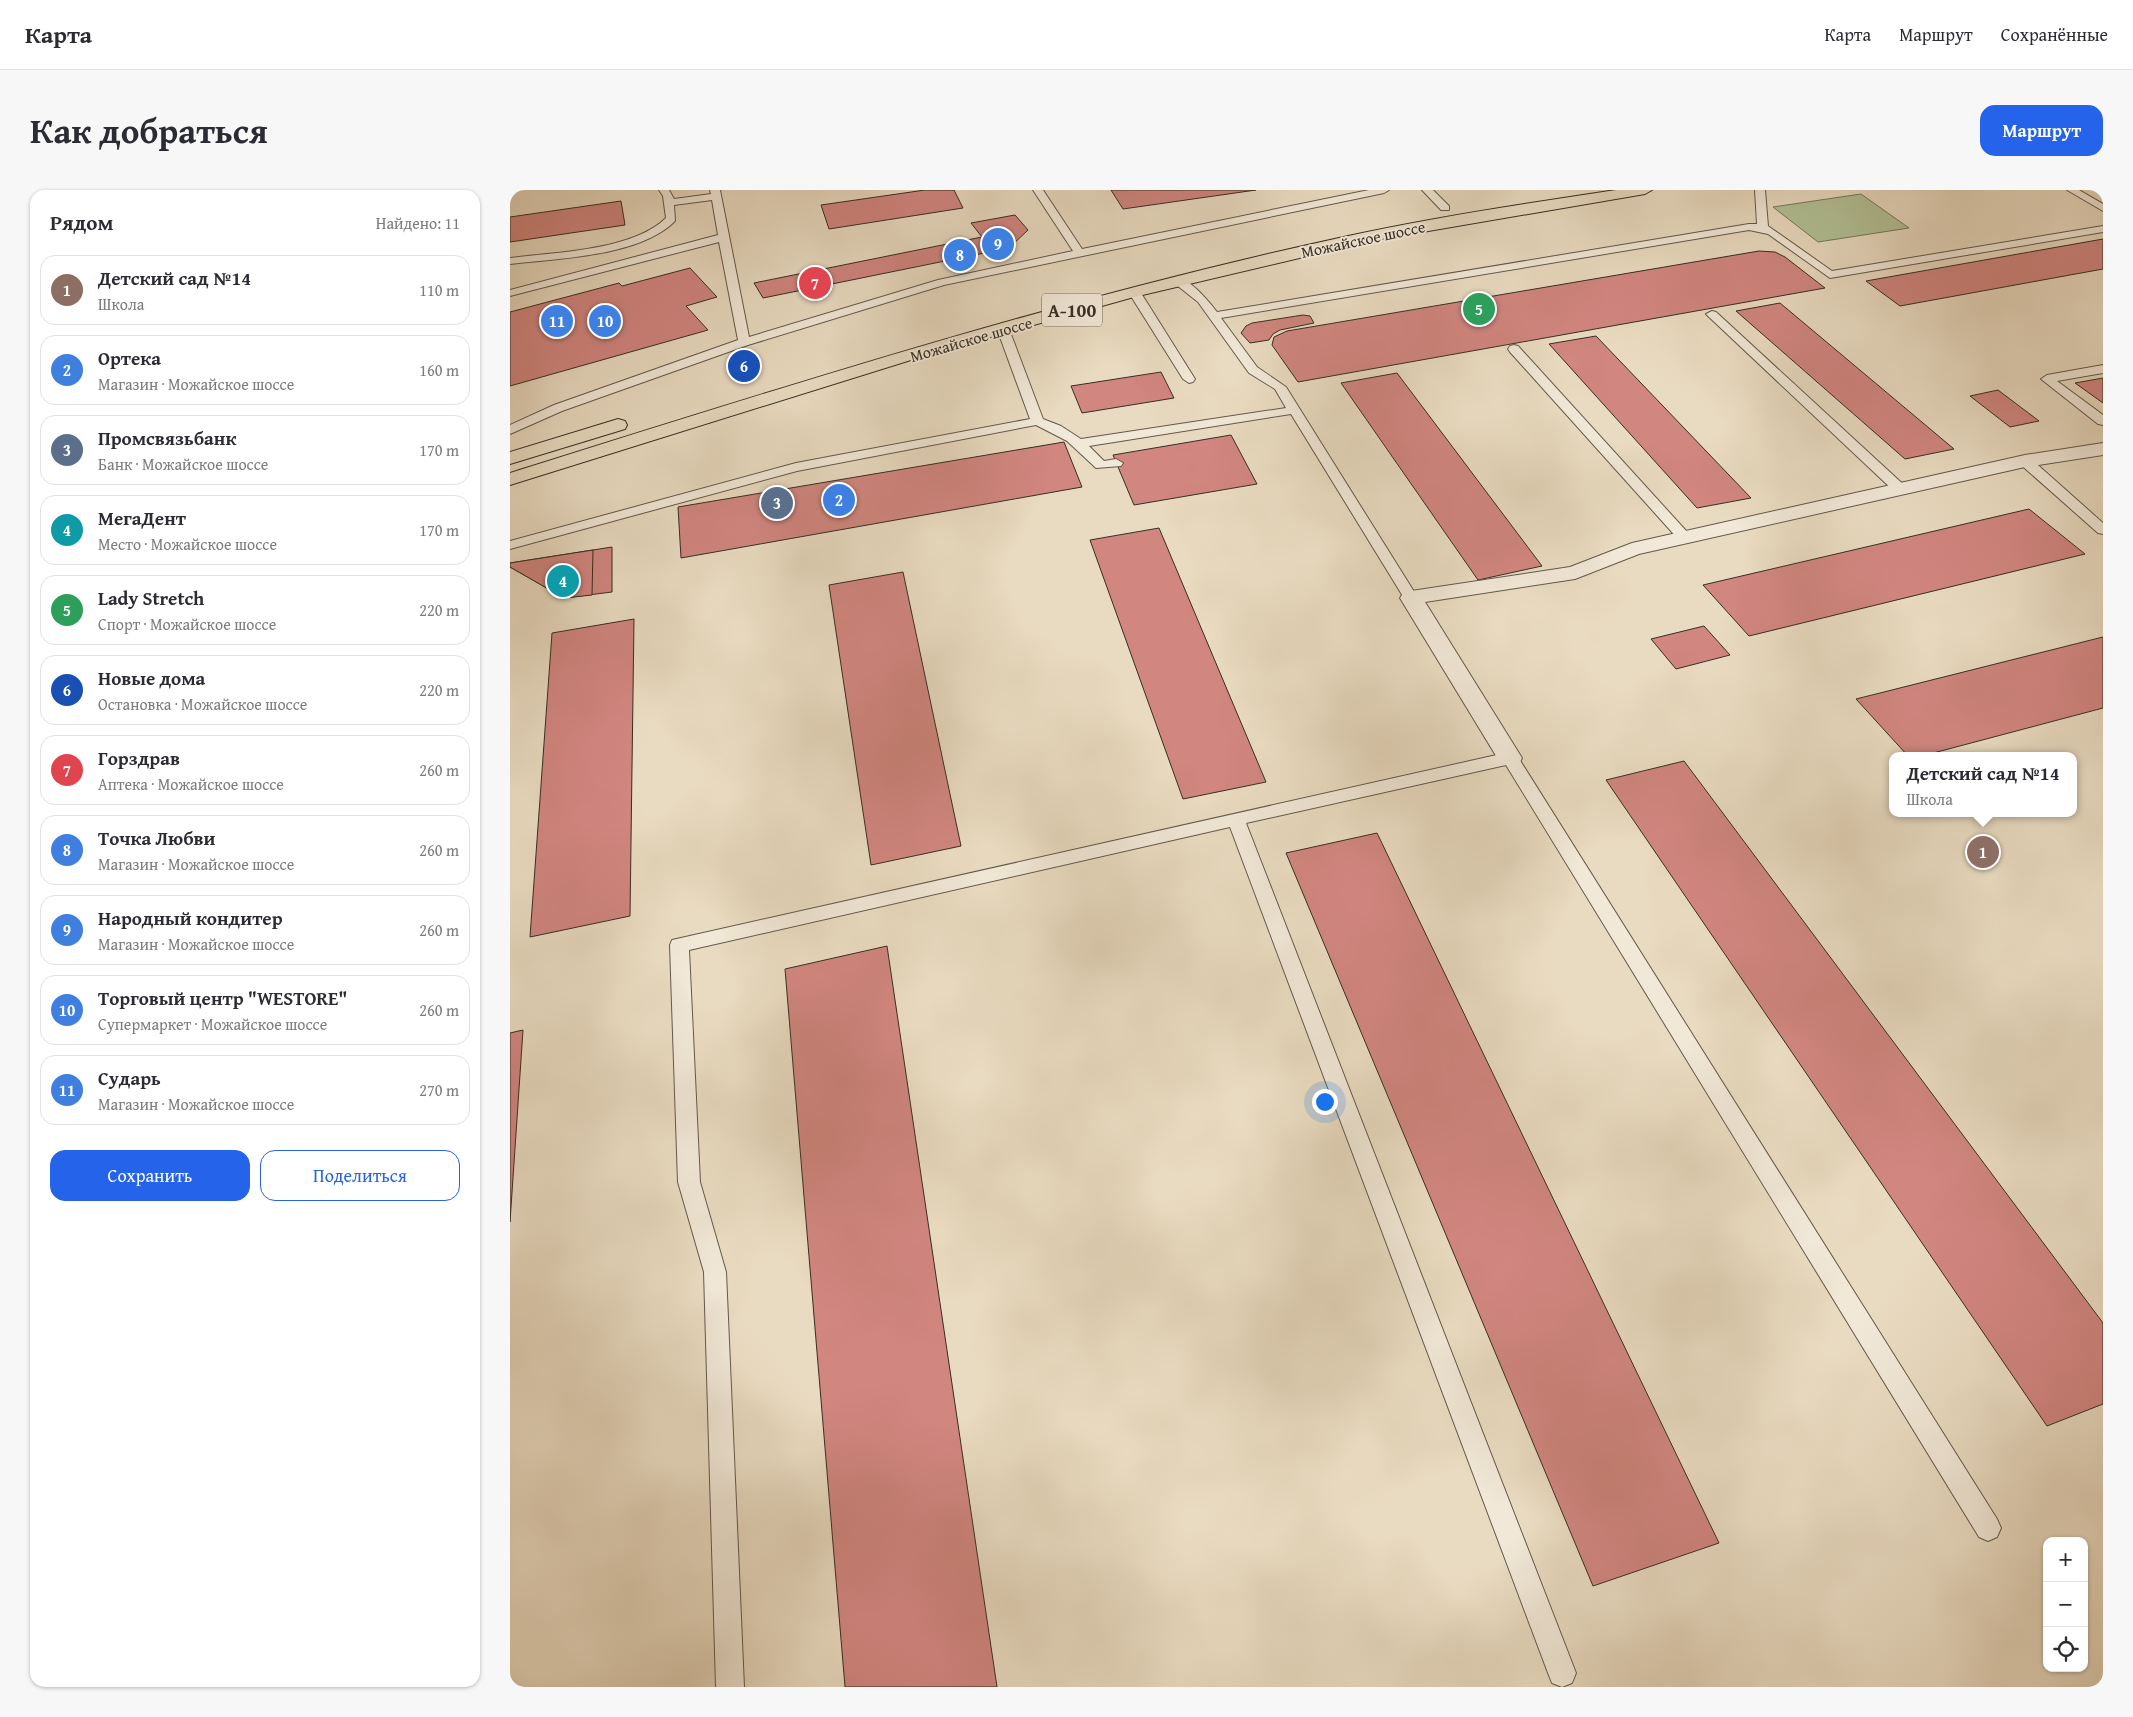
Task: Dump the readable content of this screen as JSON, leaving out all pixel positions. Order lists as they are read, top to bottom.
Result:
{
  "streets": {
    "main road": ["Можайское шоссе", "А-100"]
  },
  "page": {
    "header": "Карта",
    "nav": ["Карта", "Маршрут", "Сохранённые"],
    "title": "Как добраться",
    "buttons": [
      "Маршрут",
      ["Сохранить", "Поделиться"]
    ],
    "heading": ["Рядом", "Найдено: 11"],
    "pins": [
      "9",
      "8",
      "7",
      "5",
      "10",
      "11",
      "6",
      "2",
      "3",
      "4",
      "1"
    ],
    "list": [
      {
        "mark": "1",
        "name": "Детский сад №14",
        "note": "Школа",
        "value": "110 m"
      },
      {
        "mark": "2",
        "name": "Ортека",
        "note": "Магазин · Можайское шоссе",
        "value": "160 m"
      },
      {
        "mark": "3",
        "name": "Промсвязьбанк",
        "note": "Банк · Можайское шоссе",
        "value": "170 m"
      },
      {
        "mark": "4",
        "name": "МегаДент",
        "note": "Место · Можайское шоссе",
        "value": "170 m"
      },
      {
        "mark": "5",
        "name": "Lady Stretch",
        "note": "Спорт · Можайское шоссе",
        "value": "220 m"
      },
      {
        "mark": "6",
        "name": "Новые дома",
        "note": "Остановка · Можайское шоссе",
        "value": "220 m"
      },
      {
        "mark": "7",
        "name": "Горздрав",
        "note": "Аптека · Можайское шоссе",
        "value": "260 m"
      },
      {
        "mark": "8",
        "name": "Точка Любви",
        "note": "Магазин · Можайское шоссе",
        "value": "260 m"
      },
      {
        "mark": "9",
        "name": "Народный кондитер",
        "note": "Магазин · Можайское шоссе",
        "value": "260 m"
      },
      {
        "mark": "10",
        "name": "Торговый центр \"WESTORE\"",
        "note": "Супермаркет · Можайское шоссе",
        "value": "260 m"
      },
      {
        "mark": "11",
        "name": "Сударь",
        "note": "Магазин · Можайское шоссе",
        "value": "270 m"
      }
    ],
    "popup": ["Детский сад №14", "Школа"],
    "map_buttons": ["+", "−"]
  }
}
